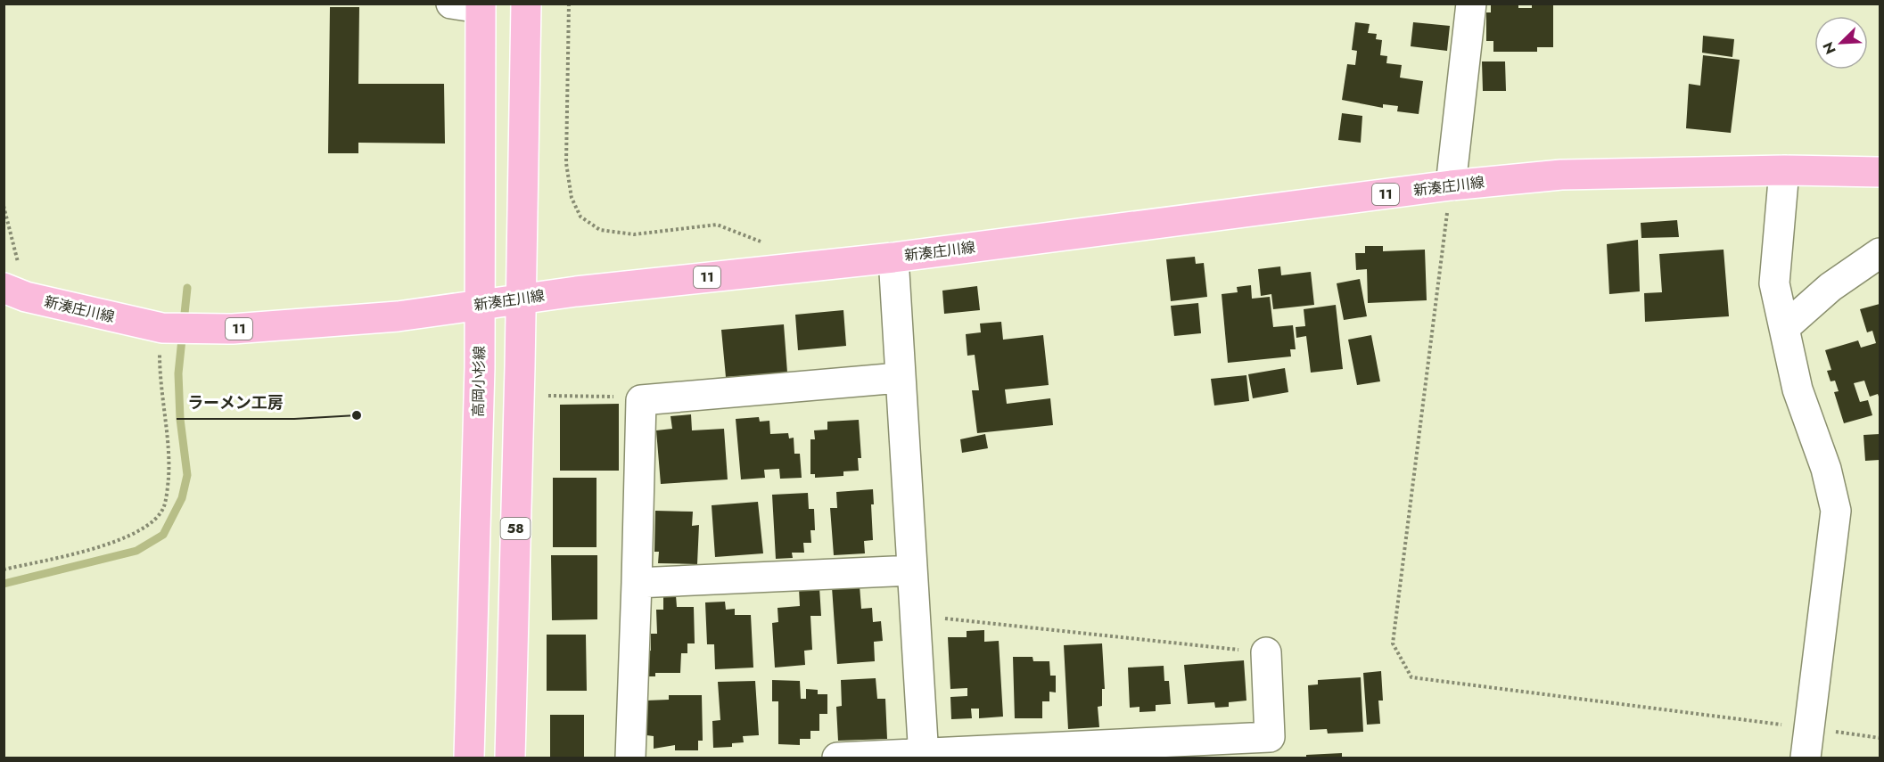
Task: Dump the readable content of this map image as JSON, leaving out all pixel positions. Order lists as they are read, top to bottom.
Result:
{
  "streets": {
    "main road": [
      "新湊庄川線",
      "11",
      "高岡小杉線",
      "58"
    ]
  },
  "crossings": [
    ["新湊庄川線", "高岡小杉線"],
    ["新湊庄川線", "58"]
  ],
  "places": ["ラーメン工房"],
  "north": "bottom left"
}
